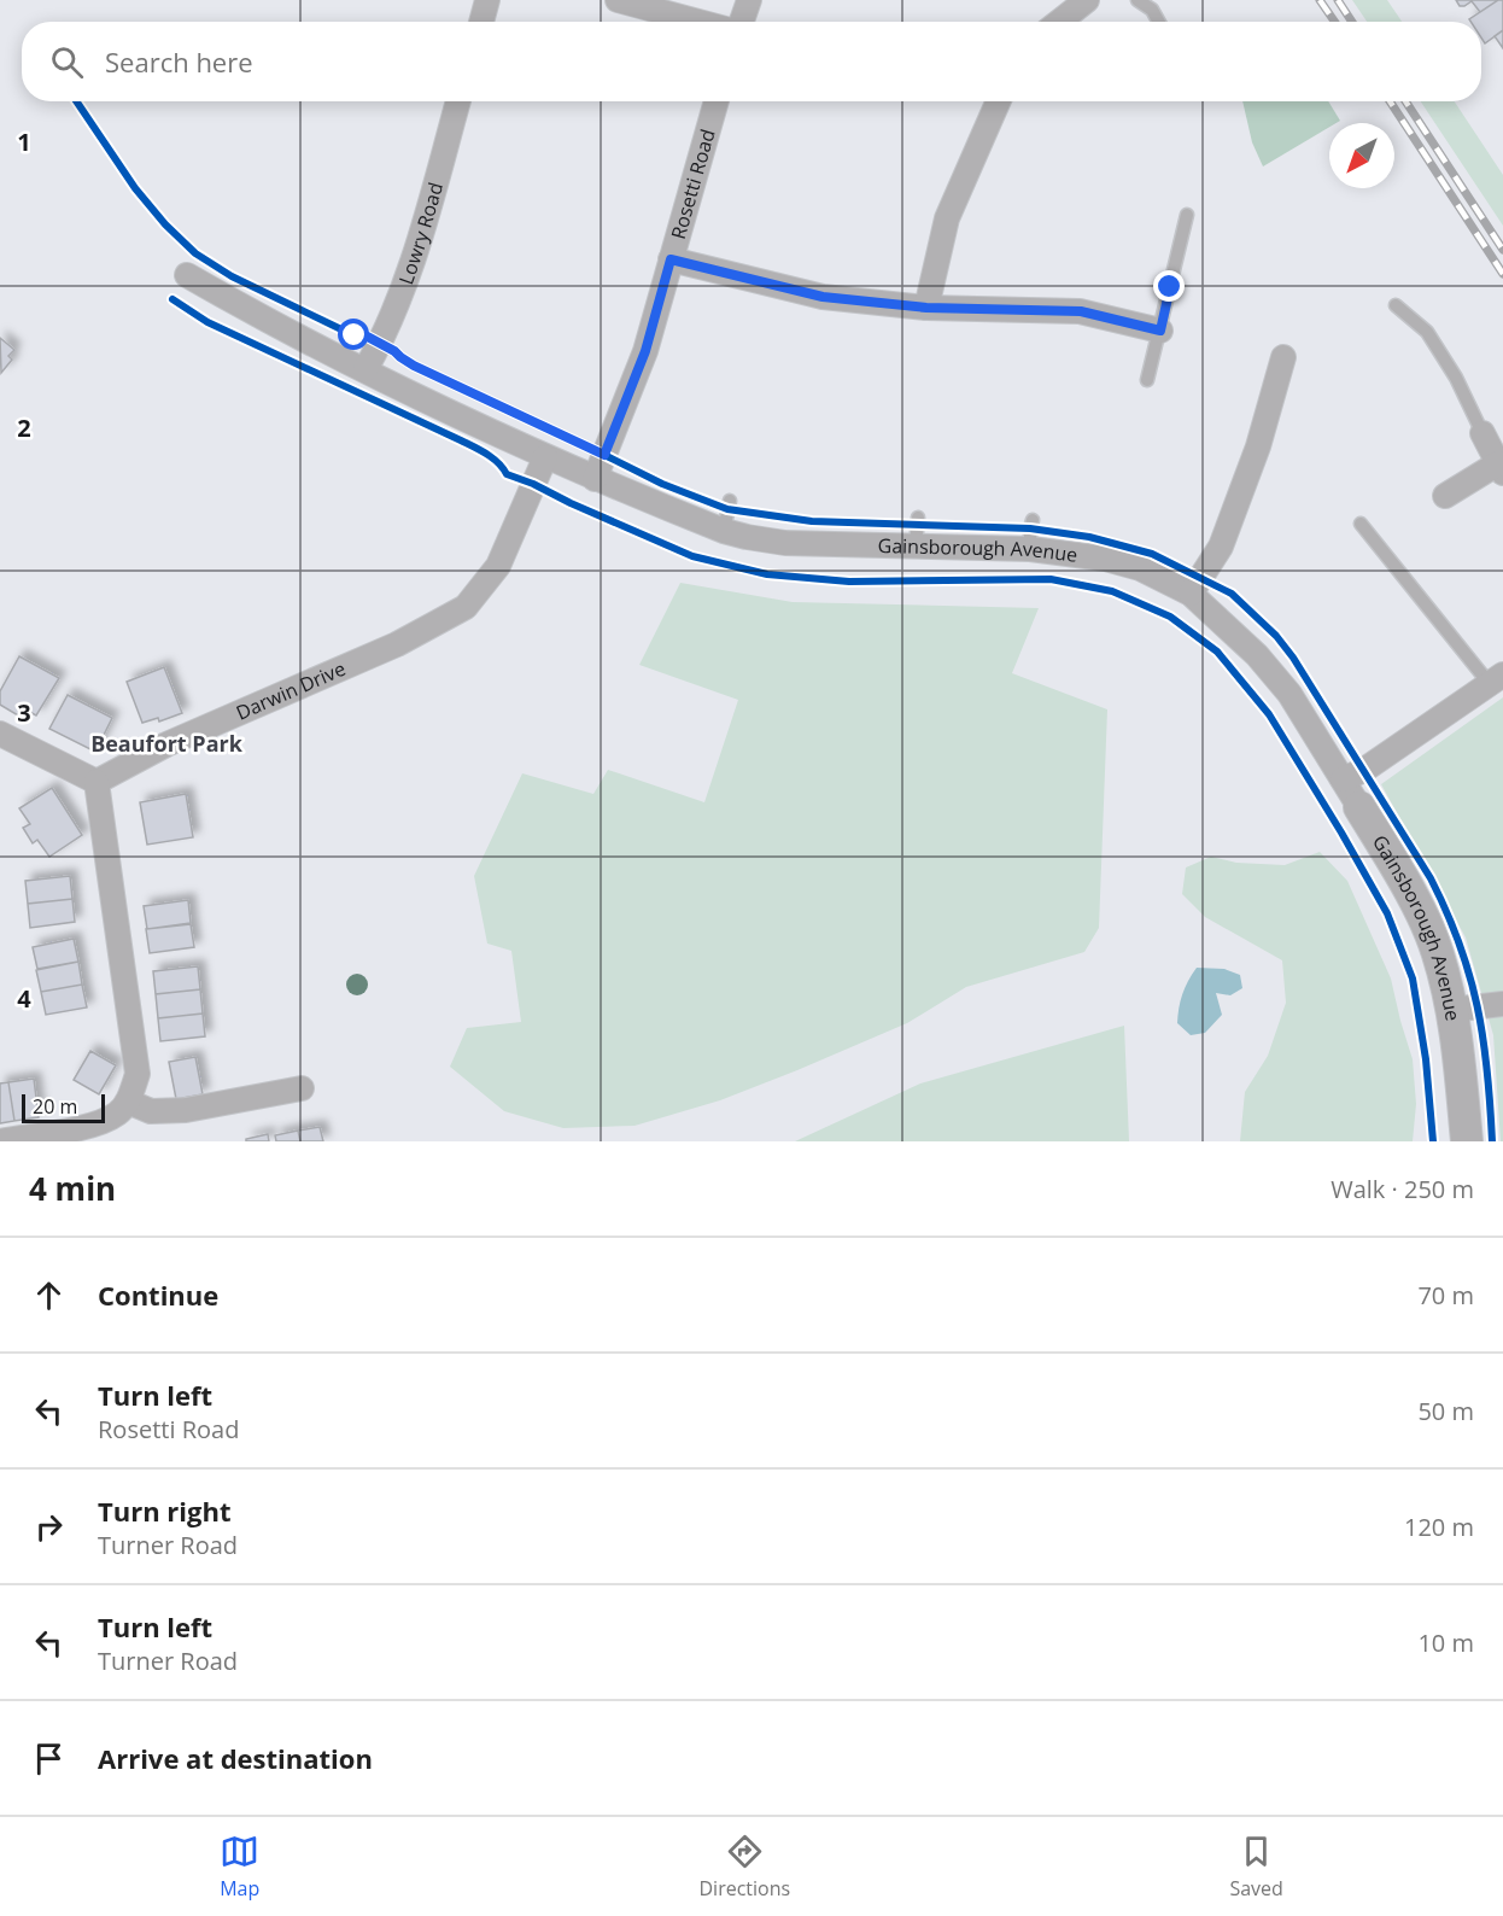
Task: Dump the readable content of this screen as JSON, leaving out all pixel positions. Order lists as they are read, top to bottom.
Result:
{
  "streets": {
    "street": [
      "Rosetti Road",
      "Lowry Road",
      "Gainsborough Avenue",
      "Darwin Drive"
    ]
  },
  "crossings": [
    ["Rosetti Road", "Gainsborough Avenue"],
    ["Lowry Road", "Gainsborough Avenue"],
    ["Gainsborough Avenue", "Darwin Drive"]
  ],
  "districts": ["Beaufort Park"],
  "scale_bar": "20 m",
  "north": "bottom left",
  "page": {
    "search": "Search here",
    "scale": "20 m",
    "heading": ["4 min", "Walk · 250 m"],
    "list": [
      ["Continue", "70 m"],
      ["Turn left", "Rosetti Road", "50 m"],
      ["Turn right", "Turner Road", "120 m"],
      ["Turn left", "Turner Road", "10 m"],
      "Arrive at destination"
    ],
    "nav": ["Map", "Directions", "Saved"]
  },
  "grid": {
    "rows": [
      "1",
      "2",
      "3",
      "4"
    ]
  }
}
